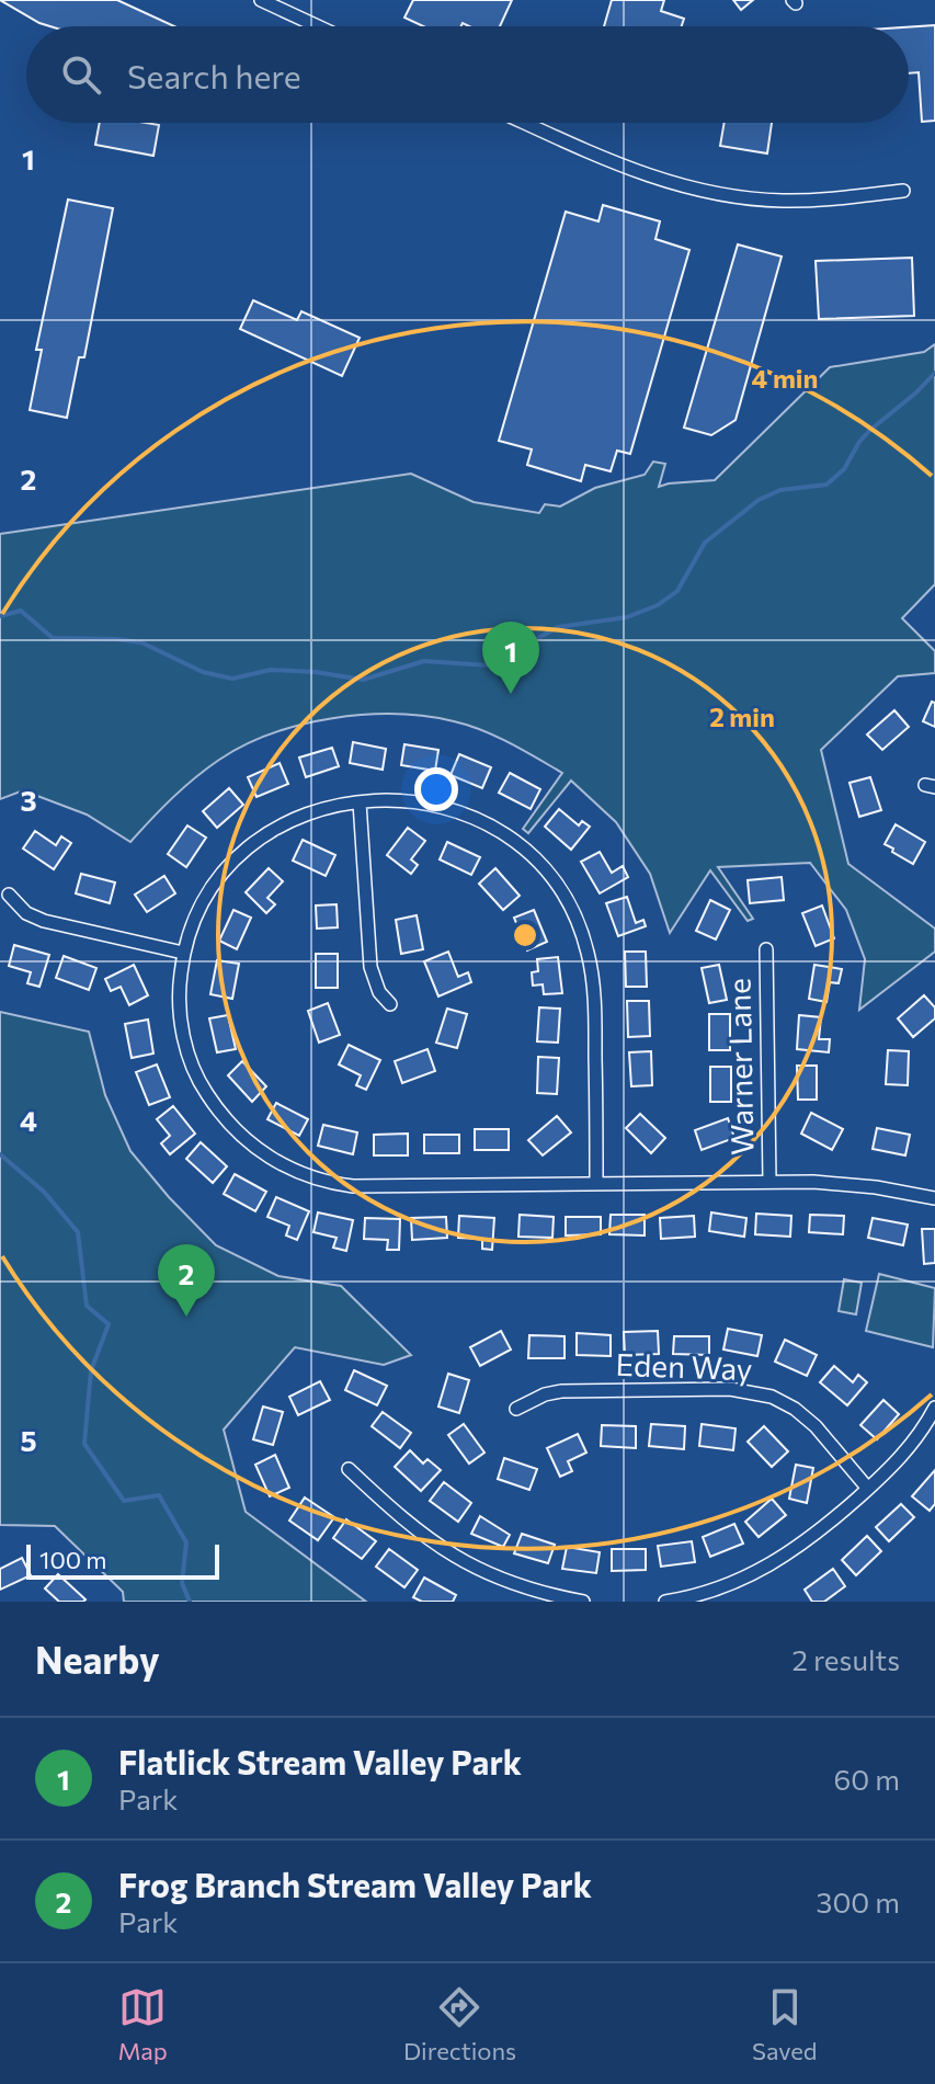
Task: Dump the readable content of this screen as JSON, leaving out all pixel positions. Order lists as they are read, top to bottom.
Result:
{
  "streets": {
    "street": ["Warner Lane", "Eden Way"]
  },
  "scale_bar": "100 m",
  "page": {
    "search": "Search here",
    "pins": ["1", "2"],
    "scale": "100 m",
    "heading": ["Nearby", "2 results"],
    "list": [
      {
        "mark": "1",
        "name": "Flatlick Stream Valley Park",
        "note": "Park",
        "value": "60 m"
      },
      {
        "mark": "2",
        "name": "Frog Branch Stream Valley Park",
        "note": "Park",
        "value": "300 m"
      }
    ],
    "nav": ["Map", "Directions", "Saved"]
  },
  "grid": {
    "rows": [
      "1",
      "2",
      "3",
      "4",
      "5"
    ]
  },
  "rings": ["4 min", "2 min"]
}
